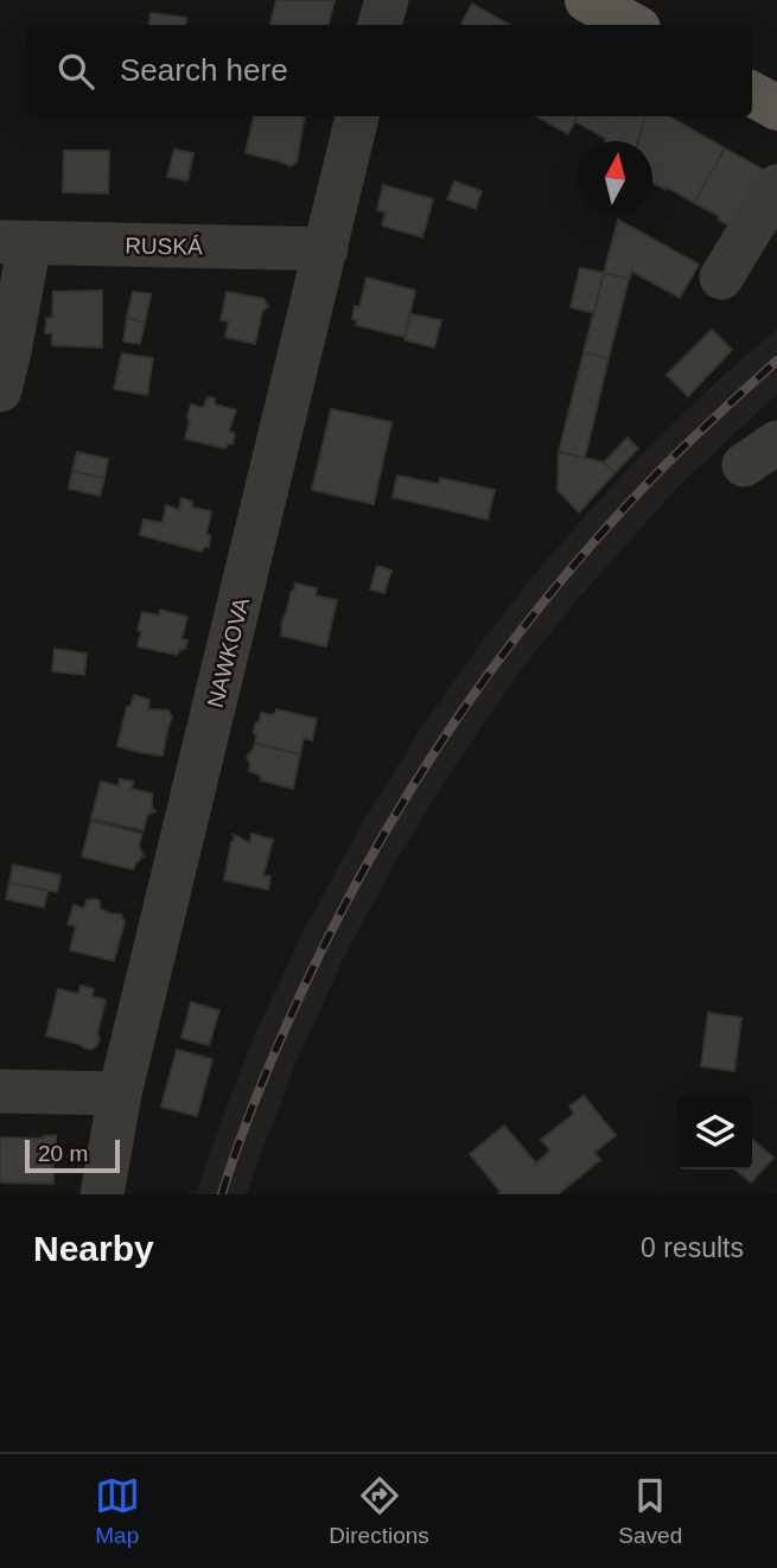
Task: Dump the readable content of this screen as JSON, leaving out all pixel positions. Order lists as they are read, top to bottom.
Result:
{
  "streets": {
    "street": ["RUSKÁ", "NAWKOVA"]
  },
  "crossings": [
    ["RUSKÁ", "NAWKOVA"]
  ],
  "scale_bar": "20 m",
  "north": "top",
  "page": {
    "search": "Search here",
    "scale": "20 m",
    "heading": ["Nearby", "0 results"],
    "nav": ["Map", "Directions", "Saved"]
  }
}
